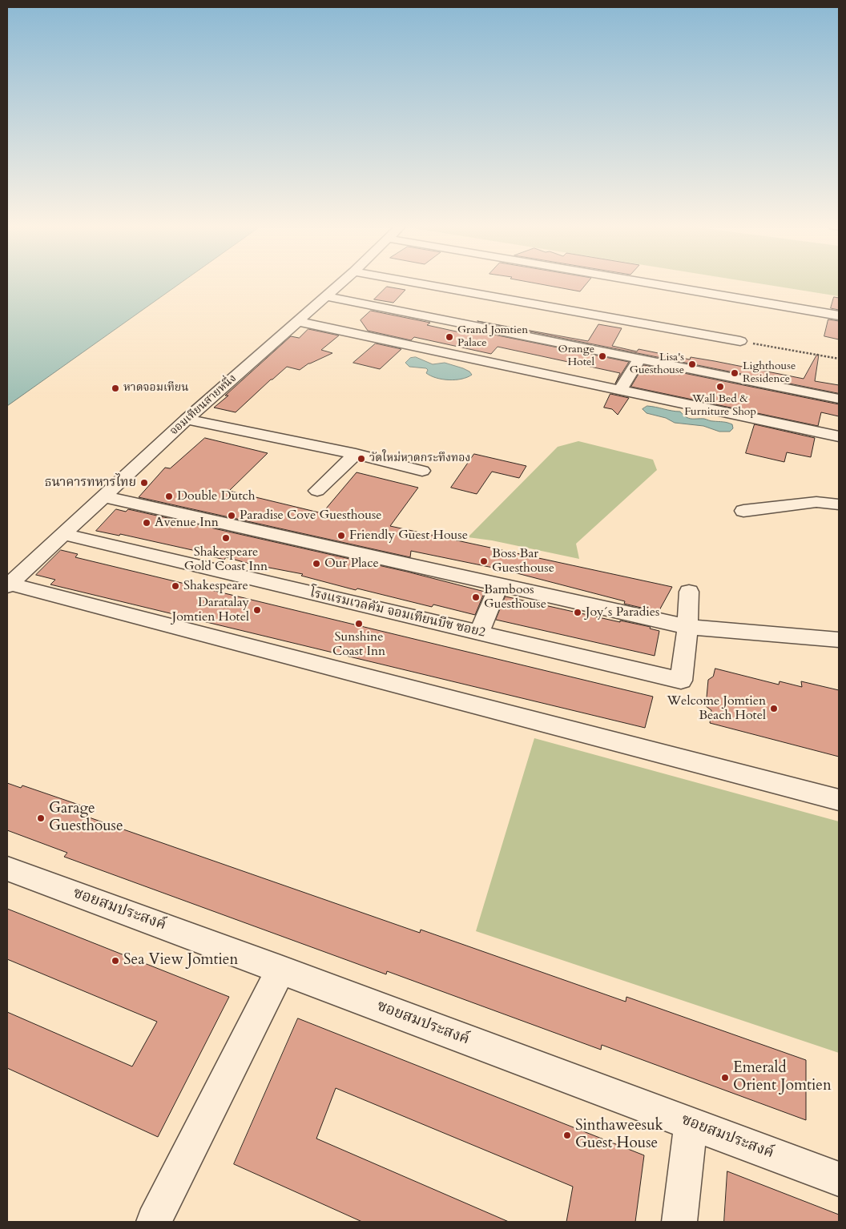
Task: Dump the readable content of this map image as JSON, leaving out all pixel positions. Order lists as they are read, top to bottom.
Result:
{
  "streets": {
    "street": ["จอมเทียนสายหนึ่ง", "โรงแรมเวลคัม จอมเทียนบีช ซอย2", "ซอยสมประสงค์"]
  },
  "crossings": [
    ["จอมเทียนสายหนึ่ง", "โรงแรมเวลคัม จอมเทียนบีช ซอย2"]
  ],
  "places": [
    "Grand Jomtien Palace",
    "Orange Hotel",
    "Lisa's Guesthouse",
    "Lighthouse Residence",
    "Wall Bed & Furniture Shop",
    "หาดจอมเทียน",
    "วัดใหม่หาดกระทึงทอง",
    "ธนาคารทหารไทย",
    "Double Dutch",
    "Paradise Cove Guesthouse",
    "Avenue Inn",
    "Friendly Guest House",
    "Shakespeare Gold Coast Inn",
    "Boss Bar Guesthouse",
    "Our Place",
    "Shakespeare",
    "Bamboos Guesthouse",
    "Daratalay Jomtien Hotel",
    "Joy´s Paradies",
    "Sunshine Coast Inn",
    "Welcome Jomtien Beach Hotel",
    "Garage Guesthouse",
    "Sea View Jomtien",
    "Emerald Orient Jomtien",
    "Sinthaweesuk Guest House"
  ]
}
